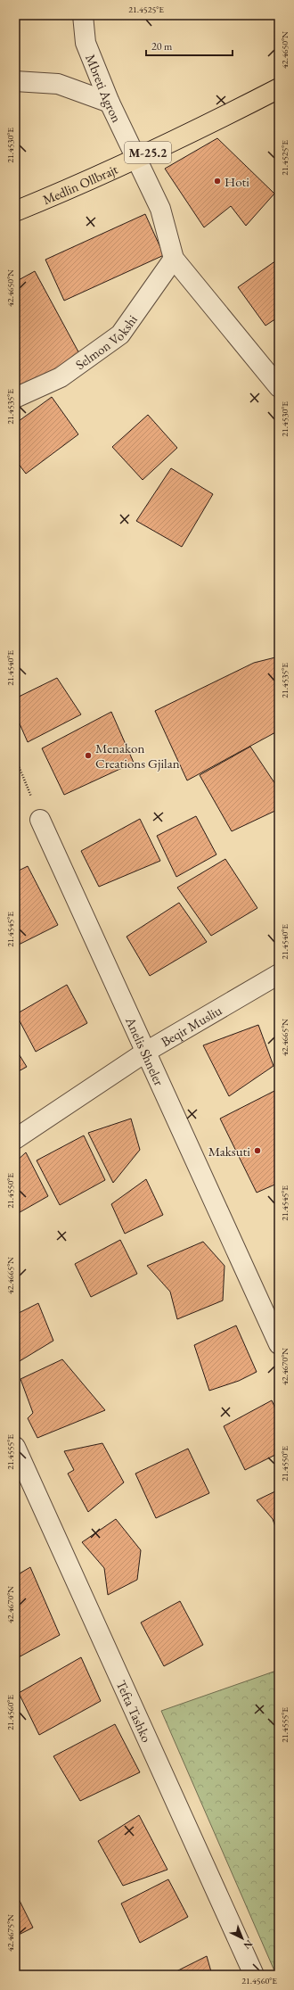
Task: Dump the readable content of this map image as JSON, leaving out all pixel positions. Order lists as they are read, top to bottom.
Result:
{
  "streets": {
    "main road": ["M-25.2", "Medlin Ollbrajt"],
    "street": [
      "Mbreti Agron",
      "Selmon Vokshi",
      "Beqir Musliu",
      "Anelis Shneler",
      "Tefta Tashko"
    ]
  },
  "crossings": [
    ["Mbreti Agron", "Medlin Ollbrajt"],
    ["Beqir Musliu", "Anelis Shneler"]
  ],
  "places": ["Hoti", "Menakon Creations Gjilan", "Maksuti"],
  "scale_bar": "20 m",
  "north": "bottom right",
  "coordinates": [
    "21.4525°E",
    "42.4650°N",
    "21.4530°E",
    "21.4535°E",
    "21.4540°E",
    "21.4545°E",
    "42.4665°N",
    "21.4550°E",
    "42.4670°N",
    "21.4555°E",
    "21.4560°E",
    "42.4675°N"
  ]
}
